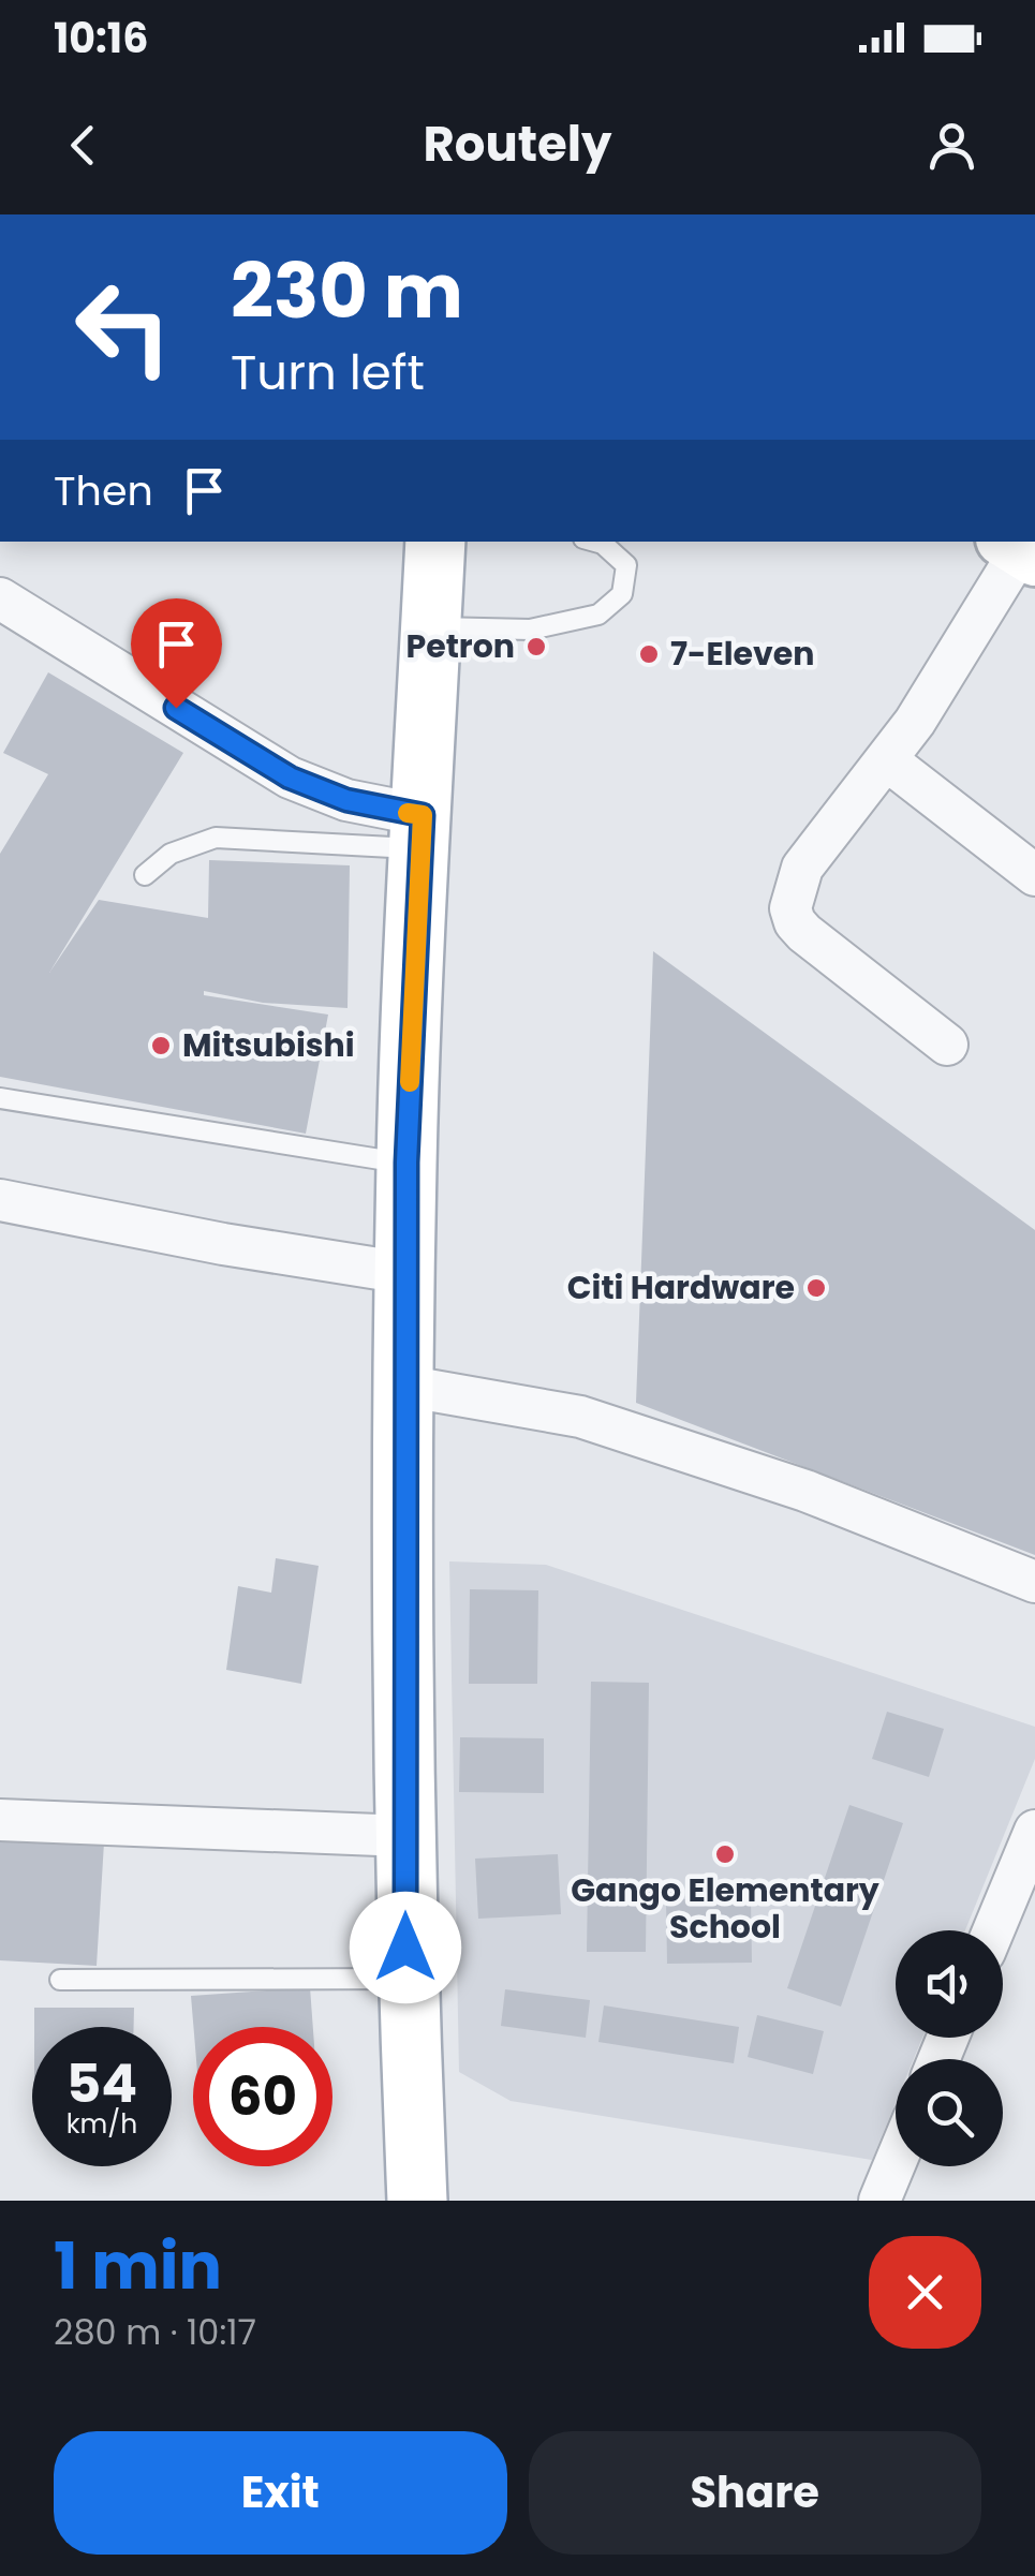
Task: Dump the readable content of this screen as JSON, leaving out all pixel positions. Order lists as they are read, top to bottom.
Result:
{
  "places": [
    "Petron",
    "7-Eleven",
    "Mitsubishi",
    "Citi Hardware",
    "Gango Elementary School"
  ],
  "page": {
    "status": "10:16",
    "header": "Routely",
    "turn": ["230 m", "Turn left"],
    "then": "Then",
    "speed": "54 km/h",
    "limit": "60",
    "heading": ["1 min", "280 m · 10:17"],
    "buttons": ["Exit", "Share"]
  }
}
